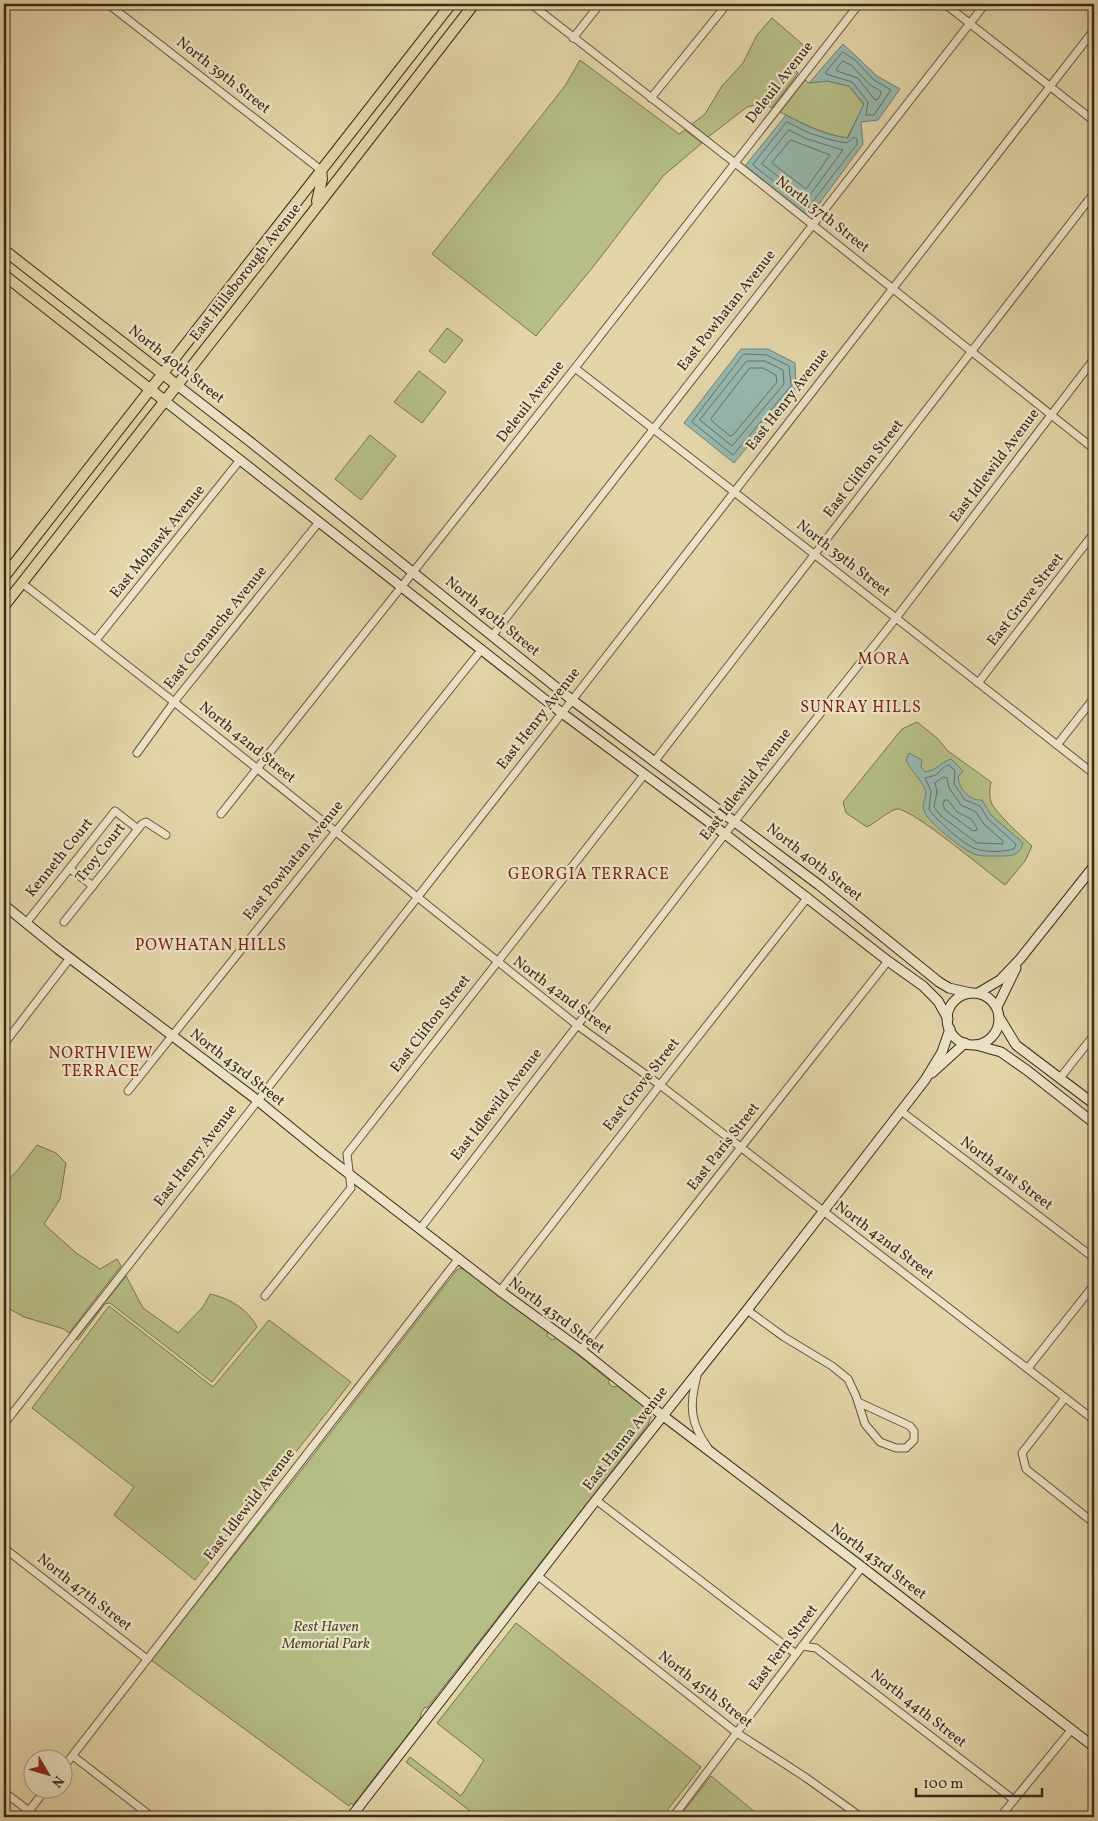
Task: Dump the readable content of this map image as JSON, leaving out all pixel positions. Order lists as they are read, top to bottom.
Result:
{
  "streets": {
    "main road": ["East Hillsborough Avenue", "North 40th Street"],
    "street": [
      "North 39th Street",
      "Deleuil Avenue",
      "North 37th Street",
      "East Powhatan Avenue",
      "East Henry Avenue",
      "East Idlewild Avenue",
      "East Clifton Street",
      "East Mohawk Avenue",
      "East Grove Street",
      "East Comanche Avenue",
      "North 42nd Street",
      "Troy Court",
      "Kenneth Court",
      "North 43rd Street",
      "East Paris Street",
      "North 41st Street",
      "East Hanna Avenue",
      "North 47th Street",
      "East Fern Street",
      "North 45th Street",
      "North 44th Street"
    ]
  },
  "crossings": [
    ["North 39th Street", "Deleuil Avenue"],
    ["North 39th Street", "East Hillsborough Avenue"],
    ["North 39th Street", "East Powhatan Avenue"],
    ["North 39th Street", "East Henry Avenue"],
    ["North 39th Street", "East Idlewild Avenue"],
    ["North 39th Street", "East Clifton Street"],
    ["North 39th Street", "East Grove Street"],
    ["Deleuil Avenue", "North 37th Street"],
    ["Deleuil Avenue", "North 40th Street"],
    ["Deleuil Avenue", "North 42nd Street"],
    ["North 37th Street", "East Powhatan Avenue"],
    ["North 37th Street", "East Henry Avenue"],
    ["North 37th Street", "East Idlewild Avenue"],
    ["North 37th Street", "East Clifton Street"],
    ["East Hillsborough Avenue", "North 40th Street"],
    ["East Hillsborough Avenue", "North 42nd Street"],
    ["East Powhatan Avenue", "North 40th Street"],
    ["East Powhatan Avenue", "North 42nd Street"],
    ["East Powhatan Avenue", "North 43rd Street"],
    ["North 40th Street", "East Henry Avenue"],
    ["North 40th Street", "East Idlewild Avenue"],
    ["North 40th Street", "East Clifton Street"],
    ["North 40th Street", "East Mohawk Avenue"],
    ["North 40th Street", "East Grove Street"],
    ["North 40th Street", "East Comanche Avenue"],
    ["North 40th Street", "East Paris Street"],
    ["North 40th Street", "East Hanna Avenue"],
    ["East Henry Avenue", "North 42nd Street"],
    ["East Henry Avenue", "North 43rd Street"],
    ["East Idlewild Avenue", "North 42nd Street"],
    ["East Idlewild Avenue", "North 43rd Street"],
    ["East Idlewild Avenue", "North 47th Street"],
    ["East Clifton Street", "North 42nd Street"],
    ["East Clifton Street", "North 43rd Street"],
    ["East Mohawk Avenue", "North 42nd Street"],
    ["East Grove Street", "North 42nd Street"],
    ["East Grove Street", "North 43rd Street"],
    ["East Comanche Avenue", "North 42nd Street"],
    ["North 42nd Street", "East Paris Street"],
    ["North 42nd Street", "East Hanna Avenue"],
    ["Troy Court", "Kenneth Court"],
    ["Kenneth Court", "North 43rd Street"],
    ["North 43rd Street", "East Paris Street"],
    ["North 43rd Street", "East Hanna Avenue"],
    ["North 43rd Street", "East Fern Street"],
    ["North 41st Street", "East Hanna Avenue"],
    ["East Hanna Avenue", "North 45th Street"],
    ["East Fern Street", "North 45th Street"],
    ["East Fern Street", "North 44th Street"]
  ],
  "districts": [
    "MORA",
    "SUNRAY HILLS",
    "GEORGIA TERRACE",
    "POWHATAN HILLS",
    "NORTHVIEW TERRACE"
  ],
  "parks": ["Rest Haven Memorial Park"],
  "scale_bar": "100 m",
  "north": "bottom right"
}
